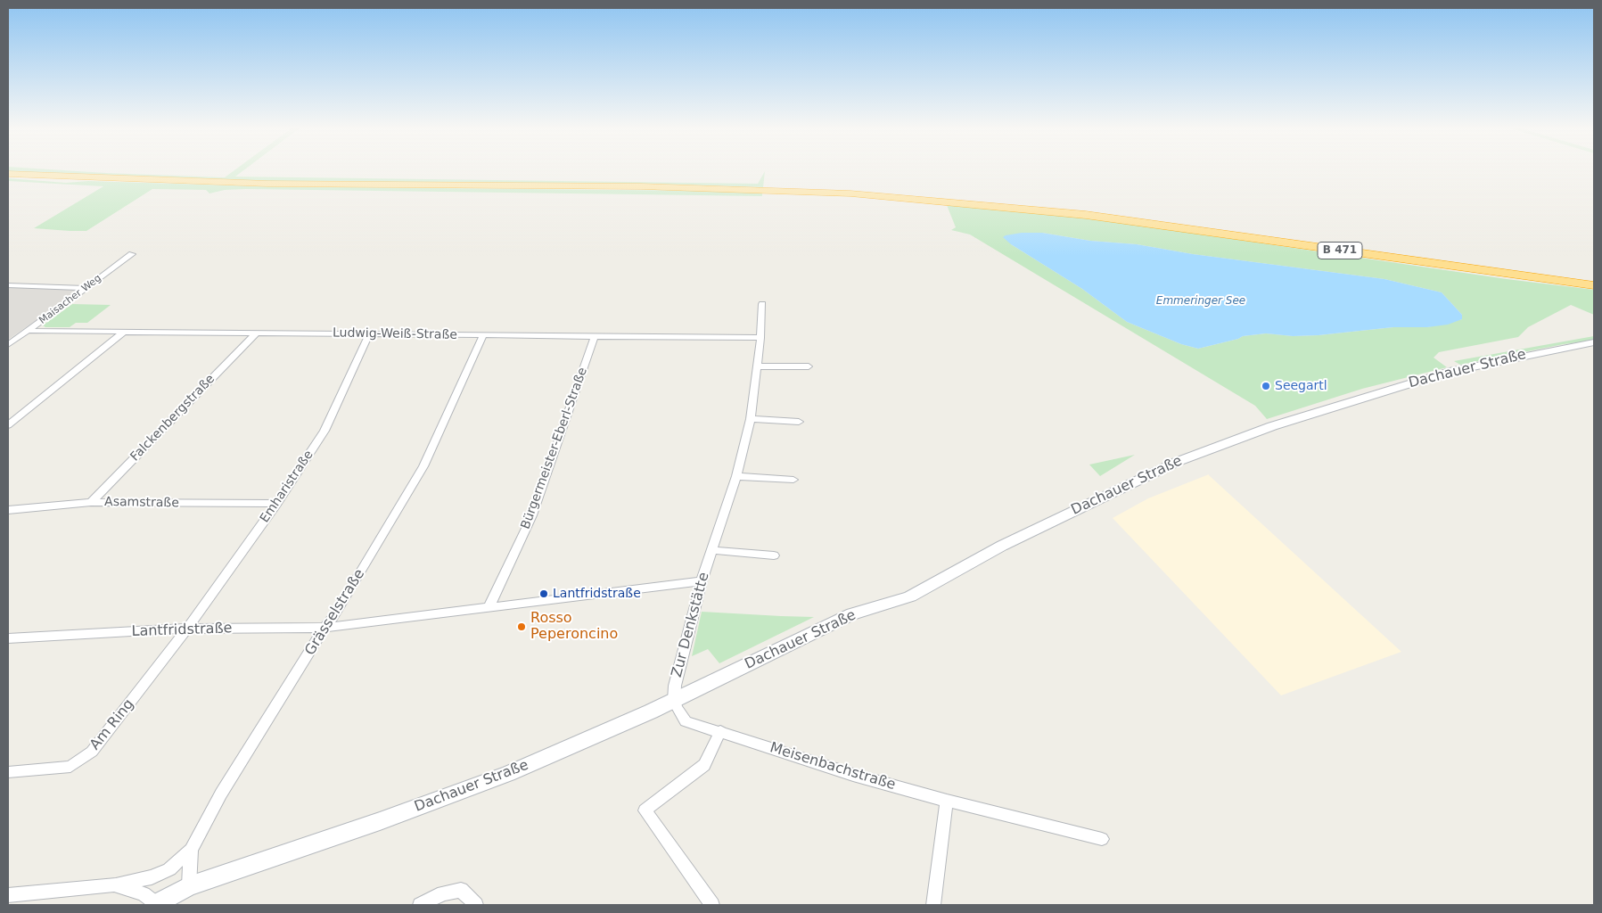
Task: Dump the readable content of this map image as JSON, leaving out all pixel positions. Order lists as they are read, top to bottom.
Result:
{
  "streets": {
    "highway": ["B 471"],
    "street": [
      "Maisacher Weg",
      "Ludwig-Weiß-Straße",
      "Dachauer Straße",
      "Falckenbergstraße",
      "Bürgermeister-Eberl-Straße",
      "Emharistraße",
      "Asamstraße",
      "Grässelstraße",
      "Zur Denkstätte",
      "Lantfridstraße",
      "Am Ring",
      "Meisenbachstraße"
    ]
  },
  "crossings": [
    ["Maisacher Weg", "Ludwig-Weiß-Straße"],
    ["Ludwig-Weiß-Straße", "Falckenbergstraße"],
    ["Ludwig-Weiß-Straße", "Bürgermeister-Eberl-Straße"],
    ["Ludwig-Weiß-Straße", "Emharistraße"],
    ["Ludwig-Weiß-Straße", "Grässelstraße"],
    ["Ludwig-Weiß-Straße", "Zur Denkstätte"],
    ["Dachauer Straße", "Grässelstraße"],
    ["Dachauer Straße", "Zur Denkstätte"],
    ["Dachauer Straße", "Meisenbachstraße"],
    ["Falckenbergstraße", "Asamstraße"],
    ["Bürgermeister-Eberl-Straße", "Lantfridstraße"],
    ["Emharistraße", "Asamstraße"],
    ["Emharistraße", "Lantfridstraße"],
    ["Emharistraße", "Am Ring"],
    ["Grässelstraße", "Lantfridstraße"],
    ["Zur Denkstätte", "Lantfridstraße"],
    ["Zur Denkstätte", "Meisenbachstraße"],
    ["Lantfridstraße", "Am Ring"]
  ],
  "water": ["Emmeringer See"],
  "places": ["Seegartl", "Lantfridstraße", "Rosso Peperoncino"]
}
